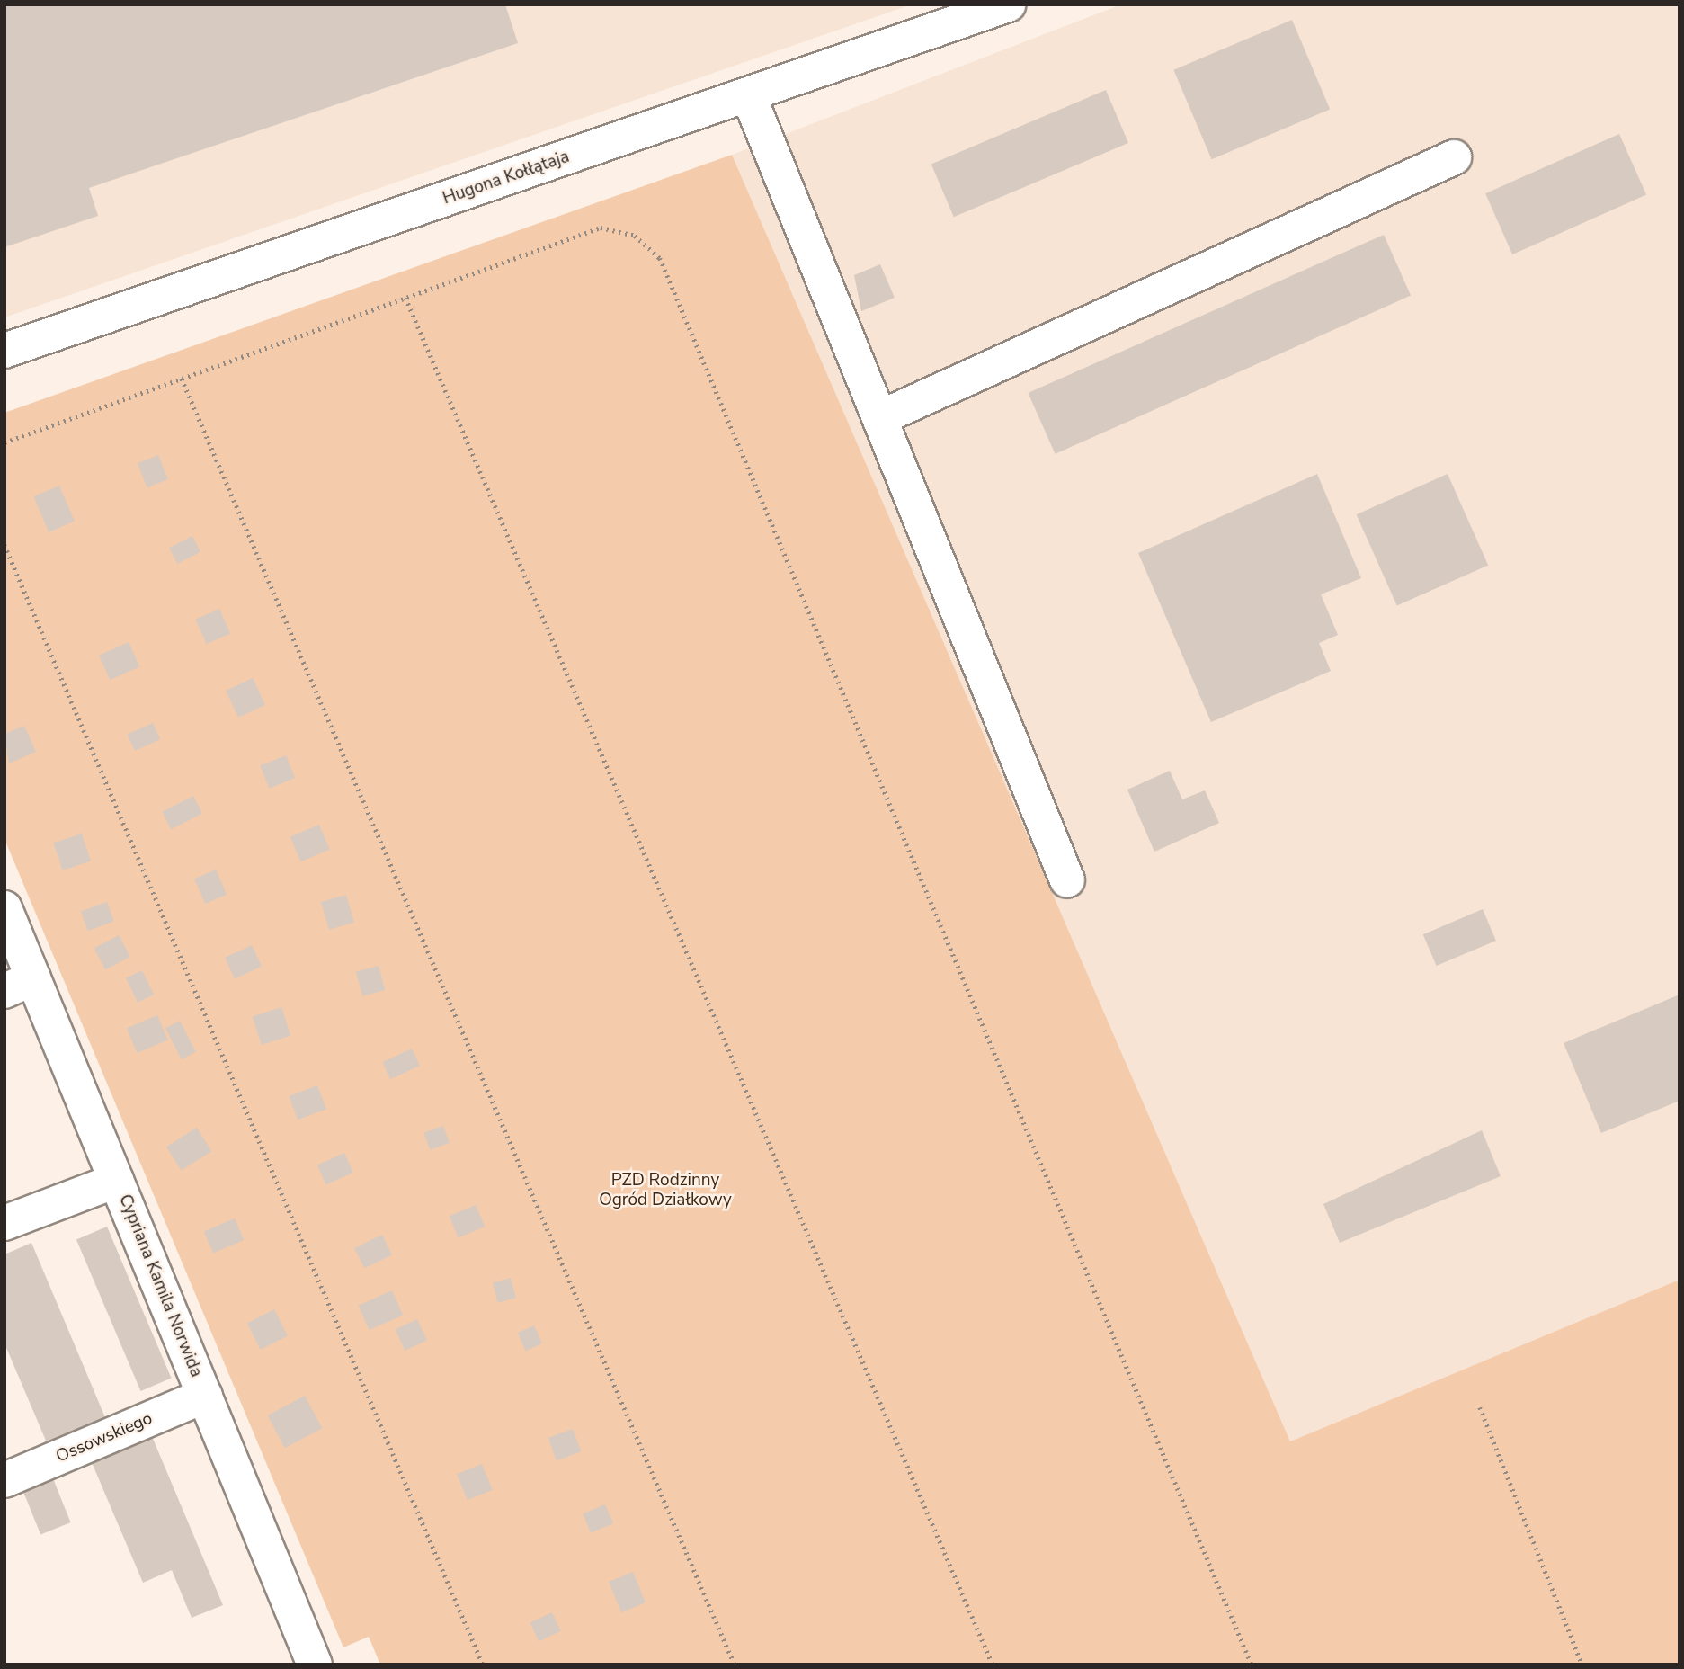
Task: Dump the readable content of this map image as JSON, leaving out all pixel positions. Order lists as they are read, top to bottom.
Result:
{
  "streets": {
    "street": ["Hugona Kołłątaja", "Cypriana Kamila Norwida", "Ossowskiego"]
  },
  "crossings": [
    ["Cypriana Kamila Norwida", "Ossowskiego"]
  ],
  "parks": ["PZD Rodzinny Ogród Działkowy"]
}
